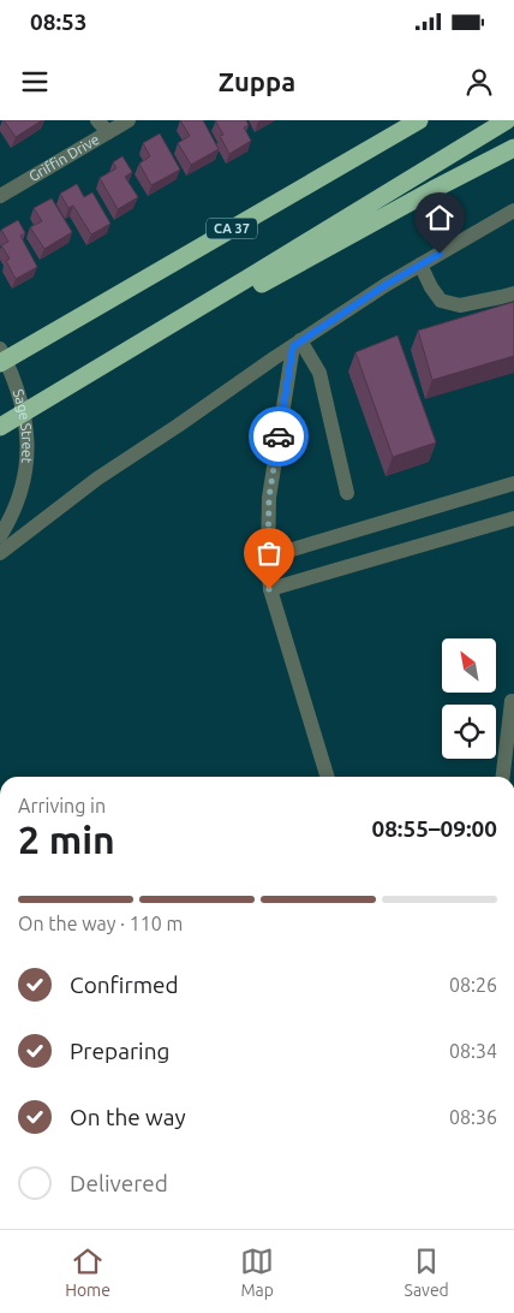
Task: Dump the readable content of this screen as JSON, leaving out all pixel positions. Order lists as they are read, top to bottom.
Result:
{
  "streets": {
    "highway": ["CA 37"],
    "street": ["Griffin Drive", "Sage Street"]
  },
  "north": "top left",
  "page": {
    "status": "08:53",
    "header": "Zuppa",
    "heading": ["2 min", "Arriving in", "08:55–09:00"],
    "bar": "On the way · 110 m",
    "list": [
      ["Confirmed", "08:26"],
      ["Preparing", "08:34"],
      ["On the way", "08:36"],
      "Delivered"
    ],
    "tabs": ["Home", "Map", "Saved"]
  }
}
